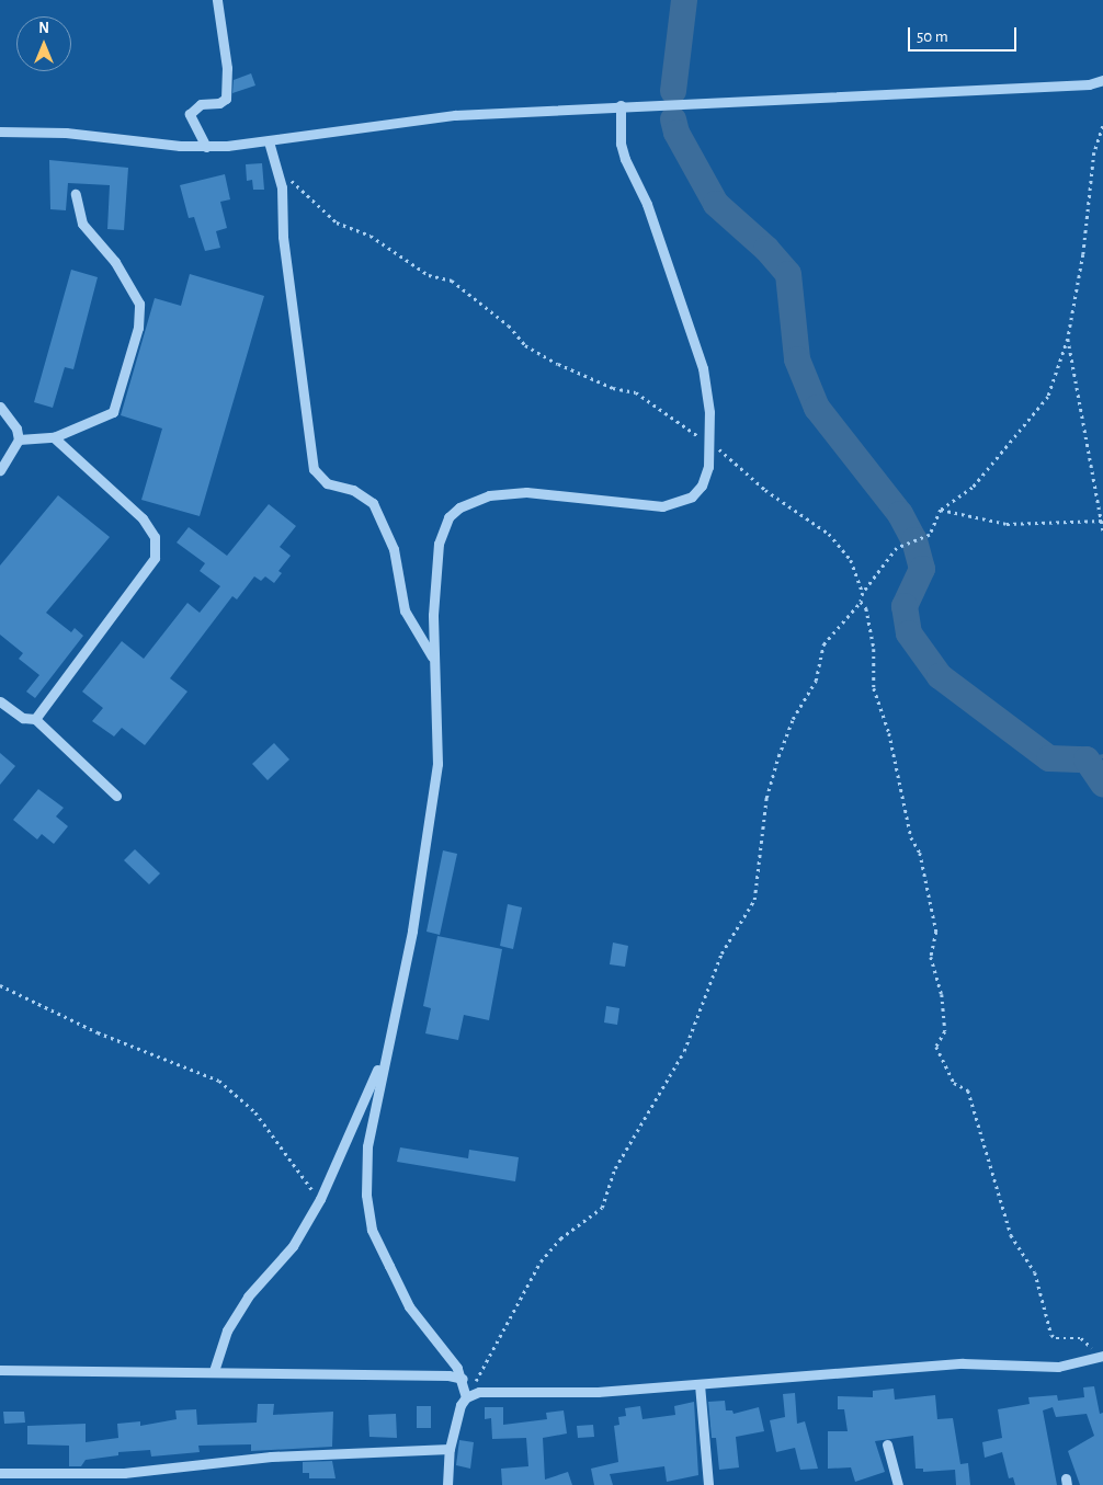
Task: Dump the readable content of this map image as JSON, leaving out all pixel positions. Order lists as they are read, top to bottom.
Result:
{
  "scale_bar": "50 m",
  "north": "top"
}
